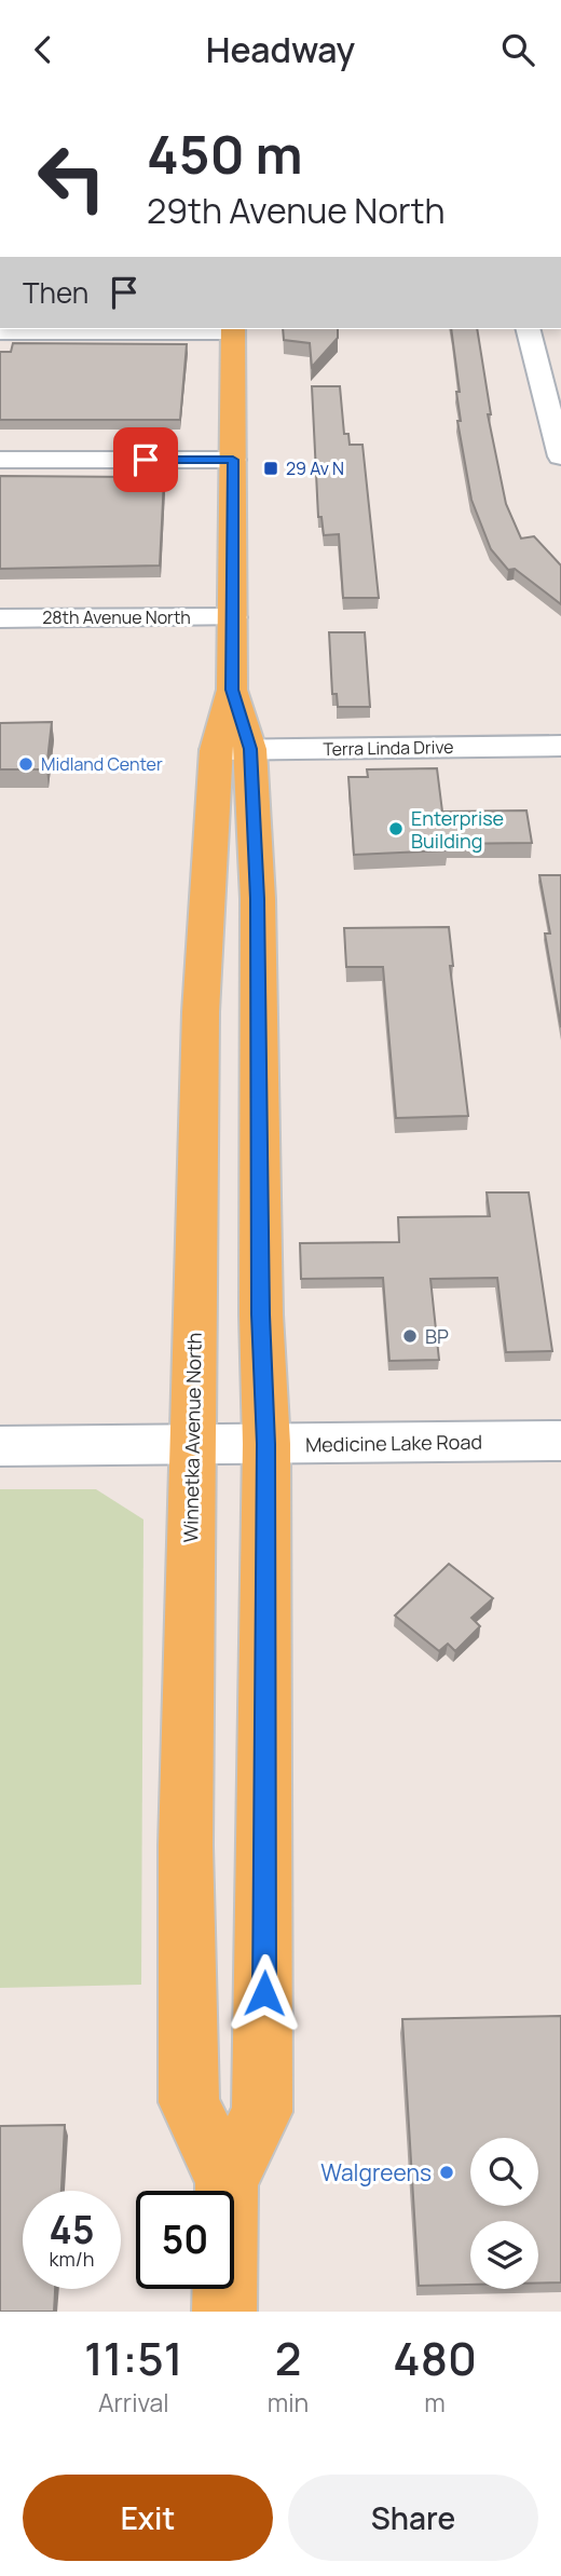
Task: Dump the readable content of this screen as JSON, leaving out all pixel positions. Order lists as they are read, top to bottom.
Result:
{
  "streets": {
    "main road": ["Winnetka Avenue North"],
    "street": ["28th Avenue North", "Terra Linda Drive", "Medicine Lake Road"]
  },
  "crossings": [
    ["28th Avenue North", "Winnetka Avenue North"],
    ["Terra Linda Drive", "Winnetka Avenue North"],
    ["Winnetka Avenue North", "Medicine Lake Road"]
  ],
  "places": {
    "transit": ["29 Av N"],
    "other": [
      "Midland Center",
      "Enterprise Building",
      "BP",
      "Walgreens"
    ]
  },
  "page": {
    "header": "Headway",
    "turn": ["450 m", "29th Avenue North"],
    "then": "Then",
    "speed": "45 km/h",
    "limit": "50",
    "eta": [
      "11:51",
      "Arrival",
      "2",
      "min",
      "480",
      "m"
    ],
    "buttons": ["Exit", "Share"]
  }
}
